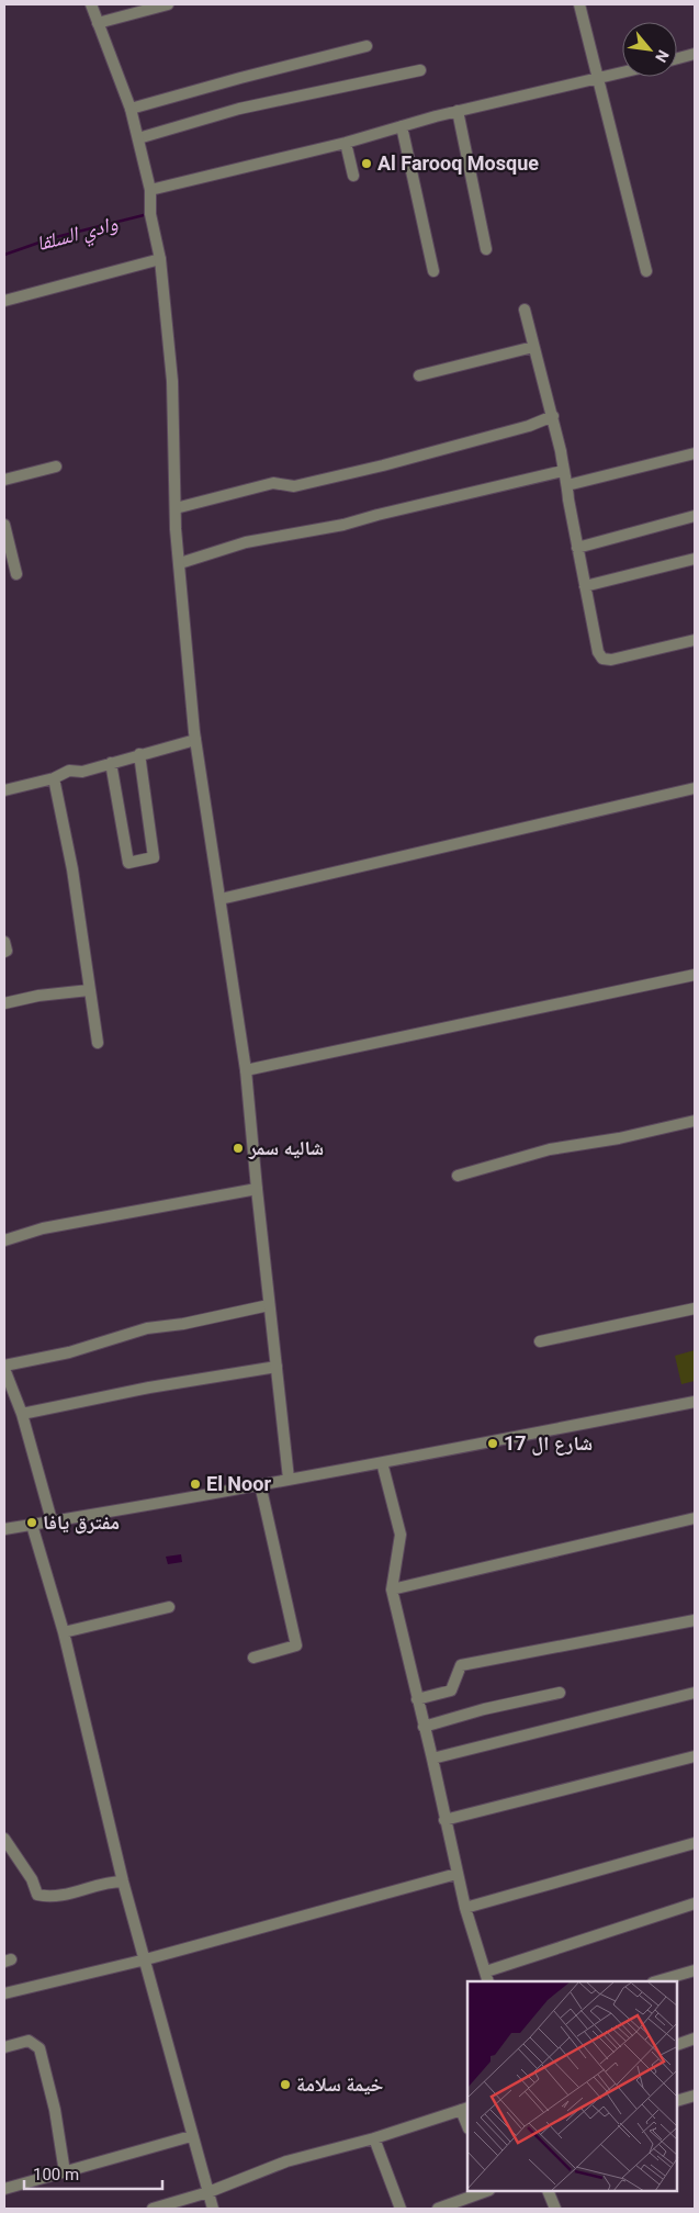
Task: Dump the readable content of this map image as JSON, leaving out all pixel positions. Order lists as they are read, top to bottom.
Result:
{
  "water": ["وادي السلقا"],
  "places": [
    "Al Farooq Mosque",
    "شاليه سمر",
    "شارع ال 17",
    "El Noor",
    "مفترق يافا",
    "خيمة سلامة"
  ],
  "scale_bar": "100 m",
  "north": "bottom right"
}
